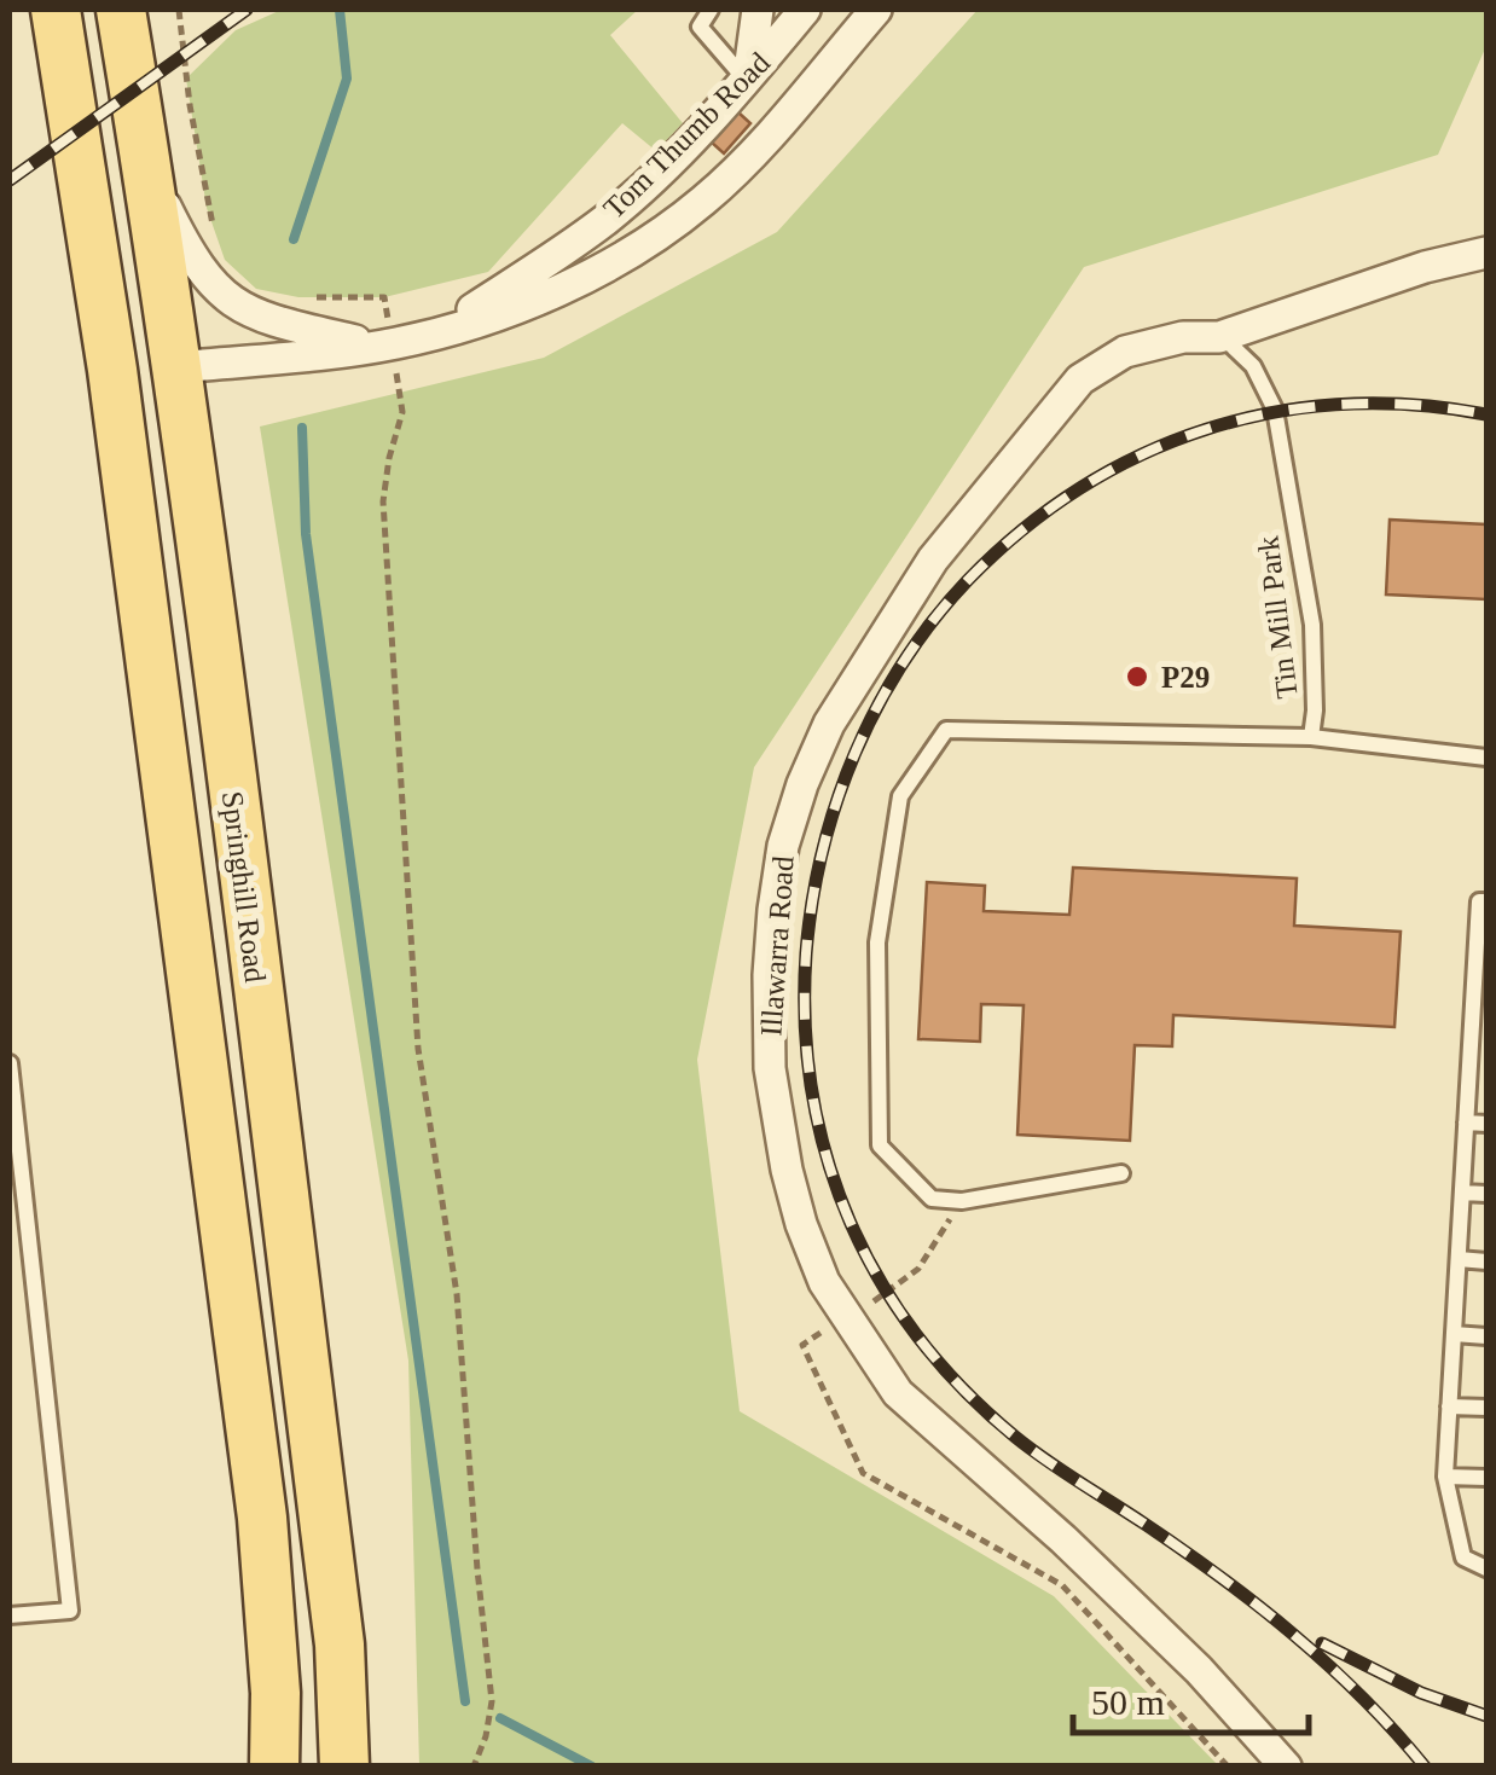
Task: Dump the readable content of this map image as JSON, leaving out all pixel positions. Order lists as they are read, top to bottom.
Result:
{
  "streets": {
    "main road": ["Springhill Road"],
    "street": ["Tom Thumb Road", "Illawarra Road"],
    "lane": ["Tin Mill Park"]
  },
  "crossings": [
    ["Tom Thumb Road", "Springhill Road"],
    ["Tin Mill Park", "Illawarra Road"]
  ],
  "places": ["P29"],
  "scale_bar": "50 m"
}
